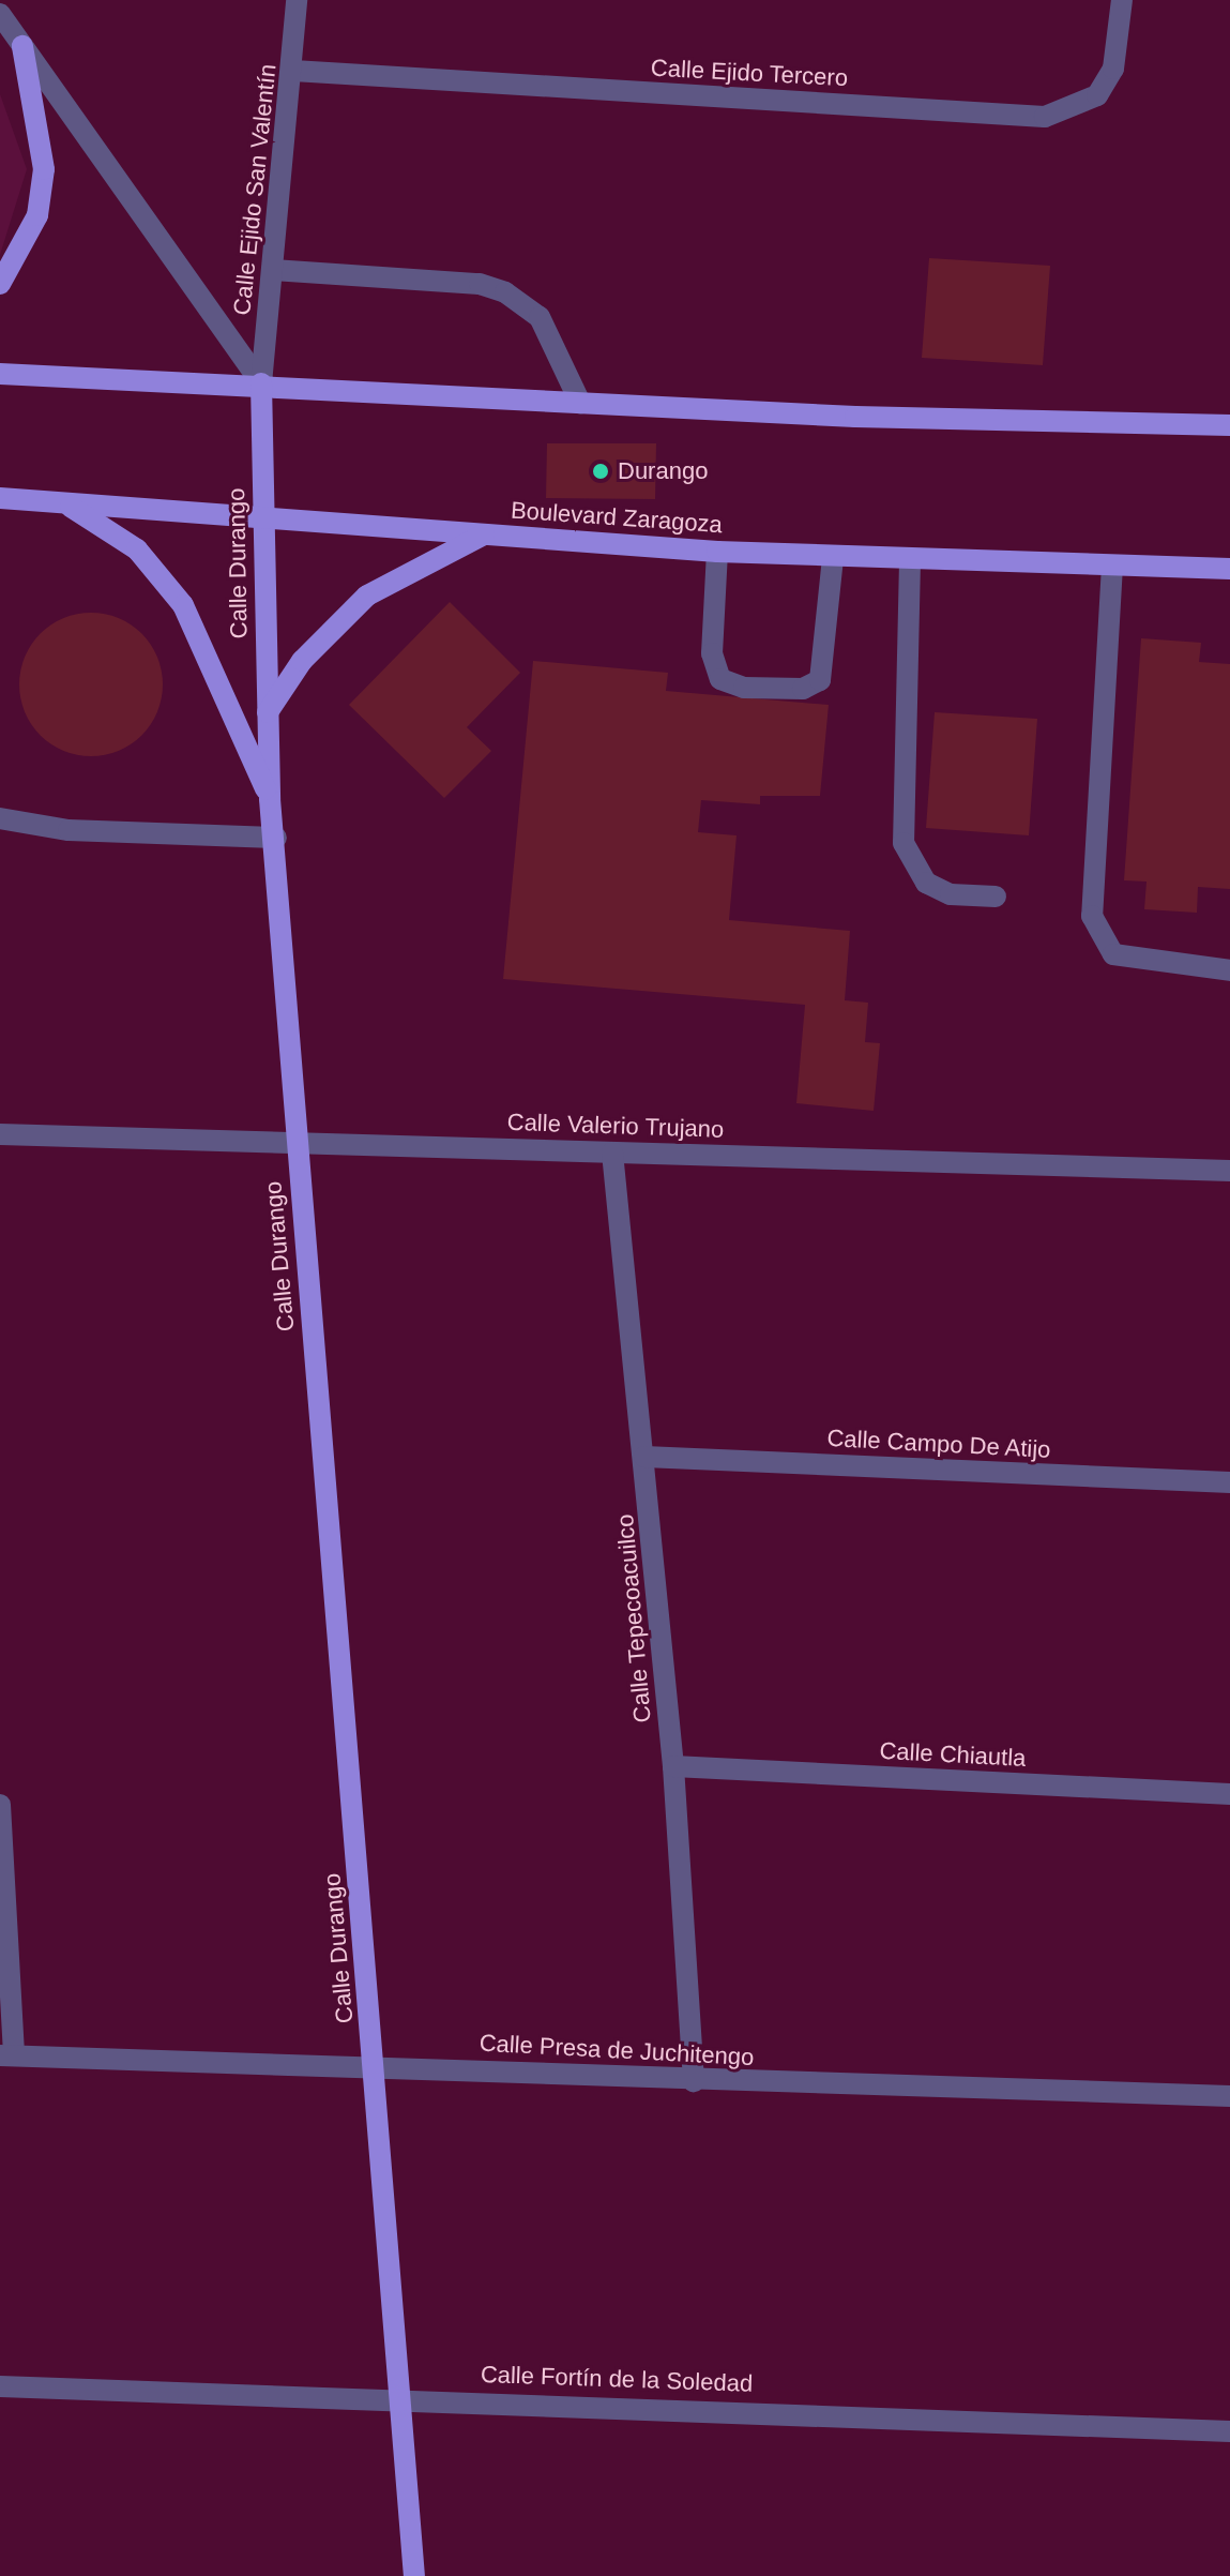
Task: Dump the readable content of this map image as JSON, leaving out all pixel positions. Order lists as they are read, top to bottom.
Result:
{
  "streets": {
    "main road": ["Boulevard Zaragoza", "Calle Durango"],
    "street": [
      "Calle Ejido Tercero",
      "Calle Ejido San Valentín",
      "Calle Valerio Trujano",
      "Calle Campo De Atijo",
      "Calle Tepecoacuilco",
      "Calle Chiautla",
      "Calle Presa de Juchitengo",
      "Calle Fortín de la Soledad"
    ]
  },
  "crossings": [
    ["Calle Ejido Tercero", "Calle Ejido San Valentín"],
    ["Calle Ejido San Valentín", "Calle Durango"],
    ["Boulevard Zaragoza", "Calle Durango"],
    ["Calle Durango", "Calle Valerio Trujano"],
    ["Calle Durango", "Calle Presa de Juchitengo"],
    ["Calle Durango", "Calle Fortín de la Soledad"],
    ["Calle Valerio Trujano", "Calle Tepecoacuilco"],
    ["Calle Campo De Atijo", "Calle Tepecoacuilco"],
    ["Calle Tepecoacuilco", "Calle Chiautla"],
    ["Calle Tepecoacuilco", "Calle Presa de Juchitengo"]
  ],
  "places": ["Durango"]
}
